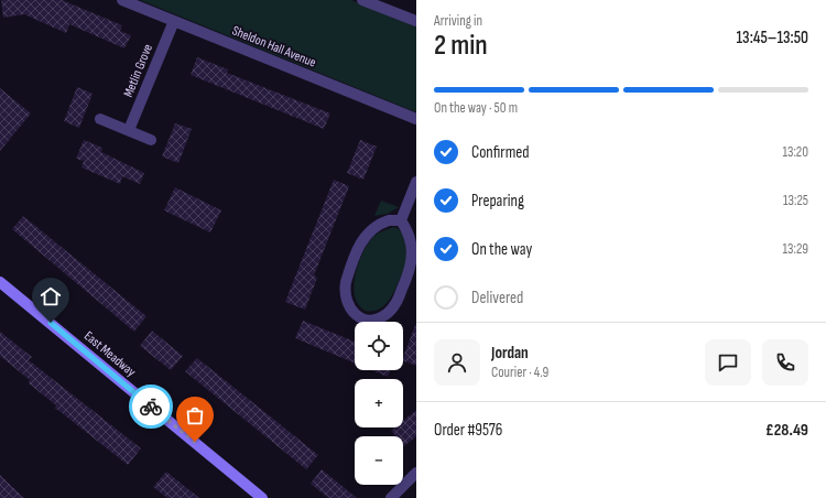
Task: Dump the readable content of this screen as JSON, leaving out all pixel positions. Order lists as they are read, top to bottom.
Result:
{
  "streets": {
    "street": ["Sheldon Hall Avenue", "Metlin Grove", "East Meadway"]
  },
  "crossings": [
    ["Sheldon Hall Avenue", "Metlin Grove"]
  ],
  "page": {
    "heading": ["2 min", "Arriving in", "13:45–13:50"],
    "panel": [
      "Jordan",
      "Courier · 4.9",
      "Order #9576",
      "£28.49"
    ],
    "bar": "On the way · 50 m",
    "list": [
      ["Confirmed", "13:20"],
      ["Preparing", "13:25"],
      ["On the way", "13:29"],
      "Delivered"
    ],
    "map_buttons": ["+", "−"]
  }
}
